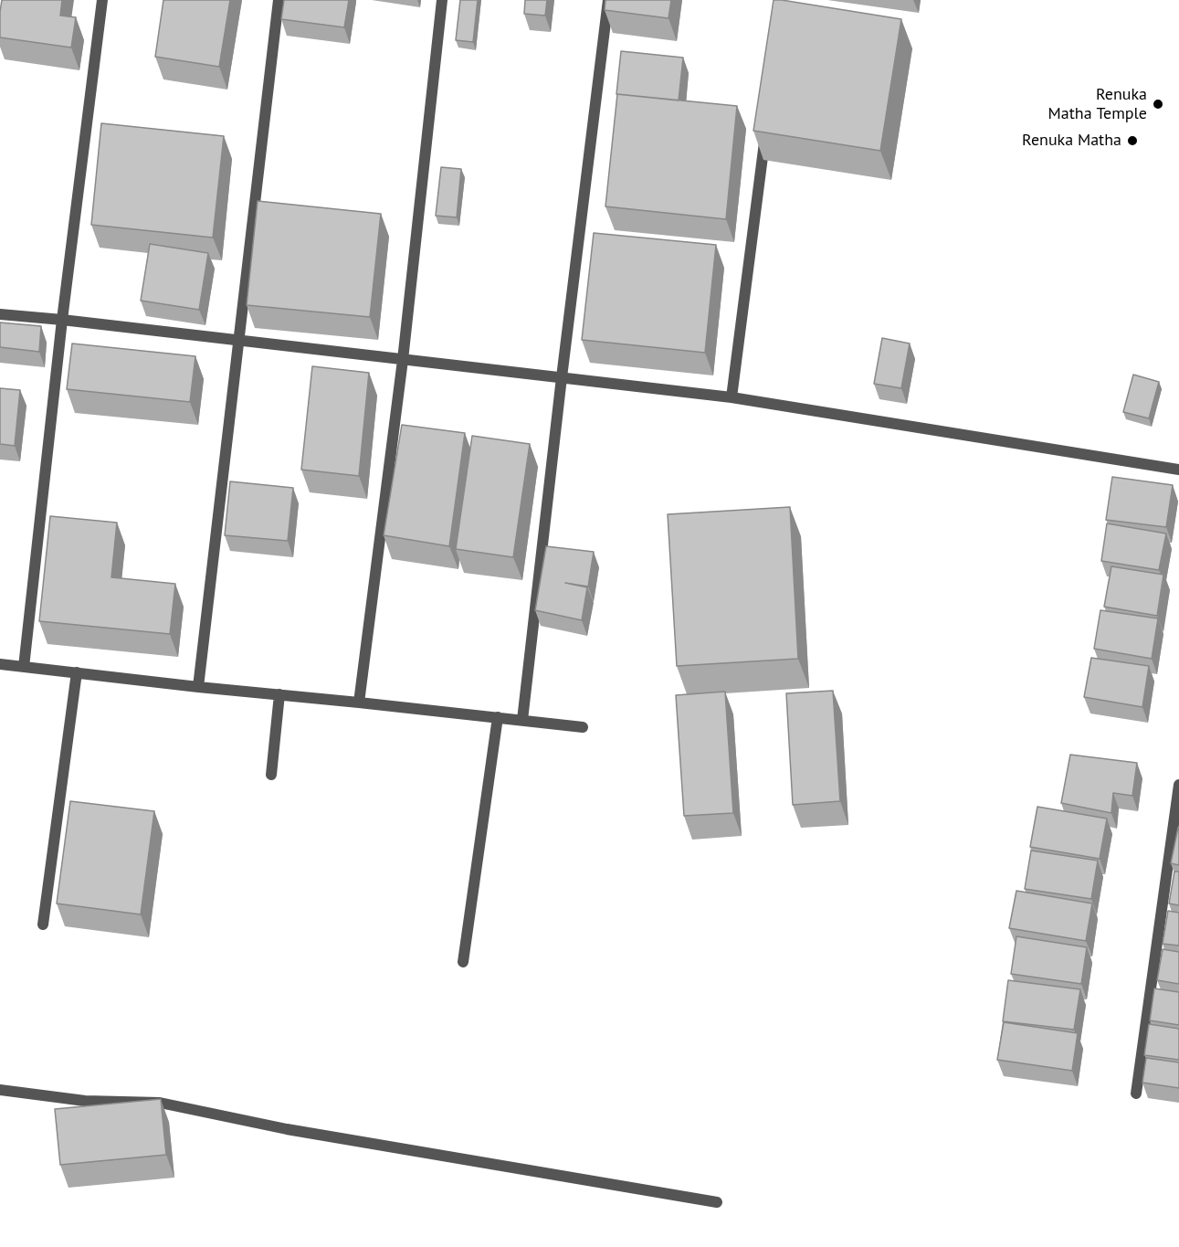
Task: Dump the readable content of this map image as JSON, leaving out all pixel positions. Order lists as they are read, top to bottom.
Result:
{
  "places": ["Renuka Matha Temple", "Renuka Matha"]
}
